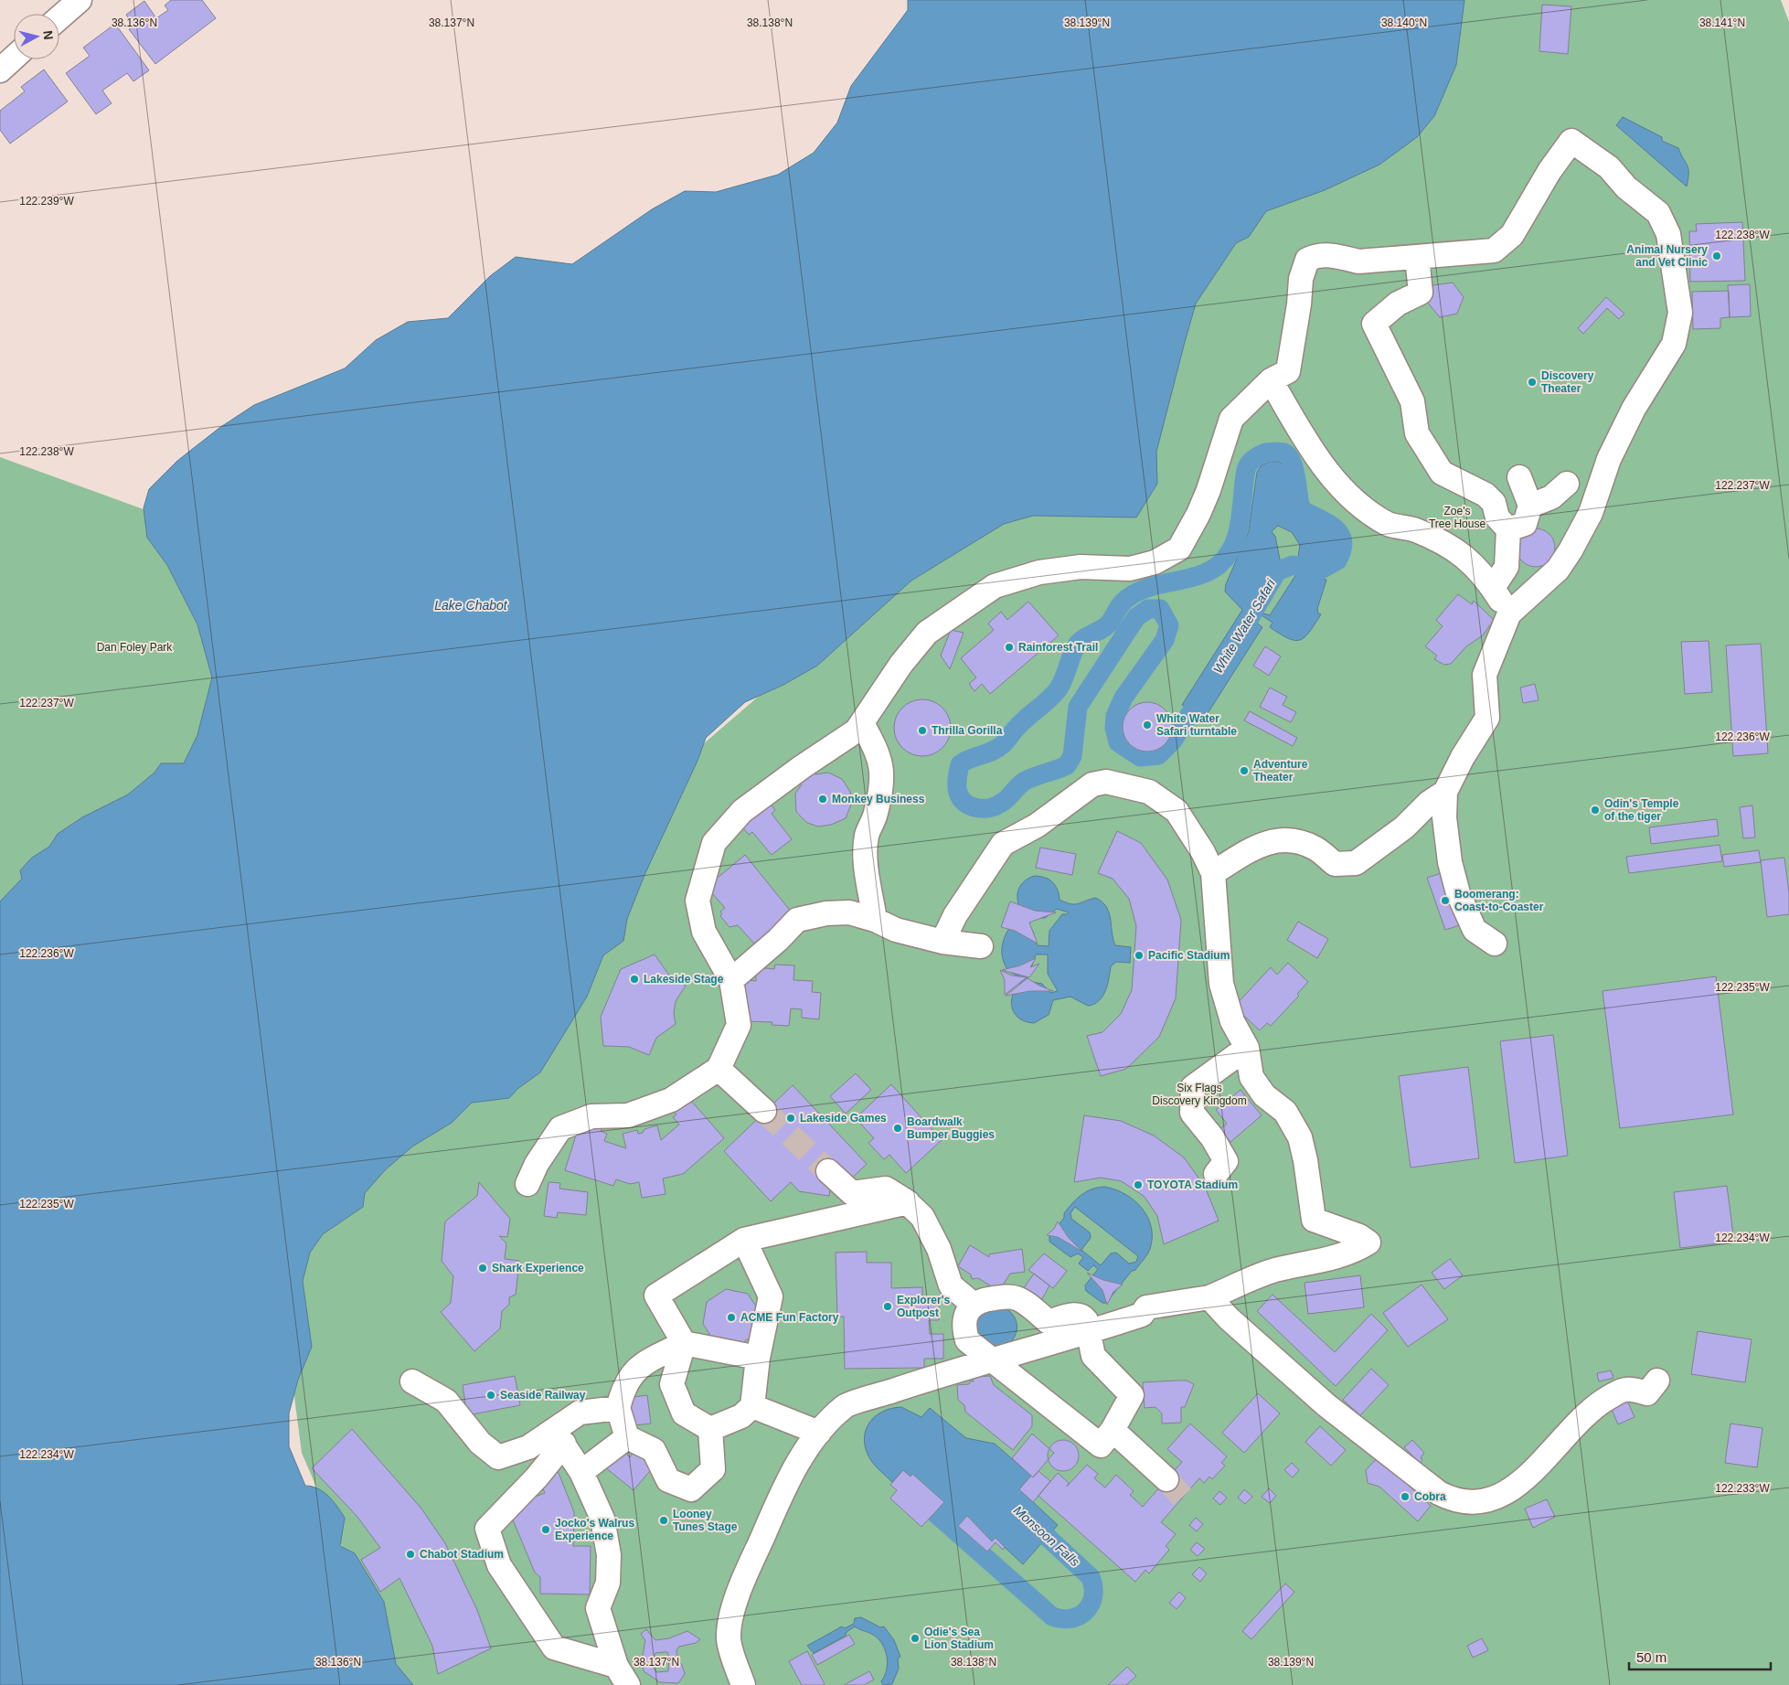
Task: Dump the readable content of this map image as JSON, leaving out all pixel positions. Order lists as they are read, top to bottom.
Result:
{
  "water": ["Lake Chabot", "White Water Safari", "Monsoon Falls"],
  "parks": ["Zoe's Tree House", "Dan Foley Park", "Six Flags Discovery Kingdom"],
  "places": [
    "Animal Nursery and Vet Clinic",
    "Discovery Theater",
    "Rainforest Trail",
    "White Water Safari turntable",
    "Thrilla Gorilla",
    "Adventure Theater",
    "Monkey Business",
    "Odin's Temple of the tiger",
    "Boomerang: Coast-to-Coaster",
    "Pacific Stadium",
    "Lakeside Stage",
    "Lakeside Games",
    "Boardwalk Bumper Buggies",
    "TOYOTA Stadium",
    "Shark Experience",
    "Explorer's Outpost",
    "ACME Fun Factory",
    "Seaside Railway",
    "Cobra",
    "Looney Tunes Stage",
    "Jocko's Walrus Experience",
    "Chabot Stadium",
    "Odie's Sea Lion Stadium"
  ],
  "scale_bar": "50 m",
  "north": "right",
  "coordinates": [
    "38.136°N",
    "38.137°N",
    "38.138°N",
    "38.139°N",
    "38.140°N",
    "38.141°N",
    "122.239°W",
    "122.238°W",
    "122.237°W",
    "122.236°W",
    "122.235°W",
    "122.234°W",
    "122.233°W"
  ]
}
